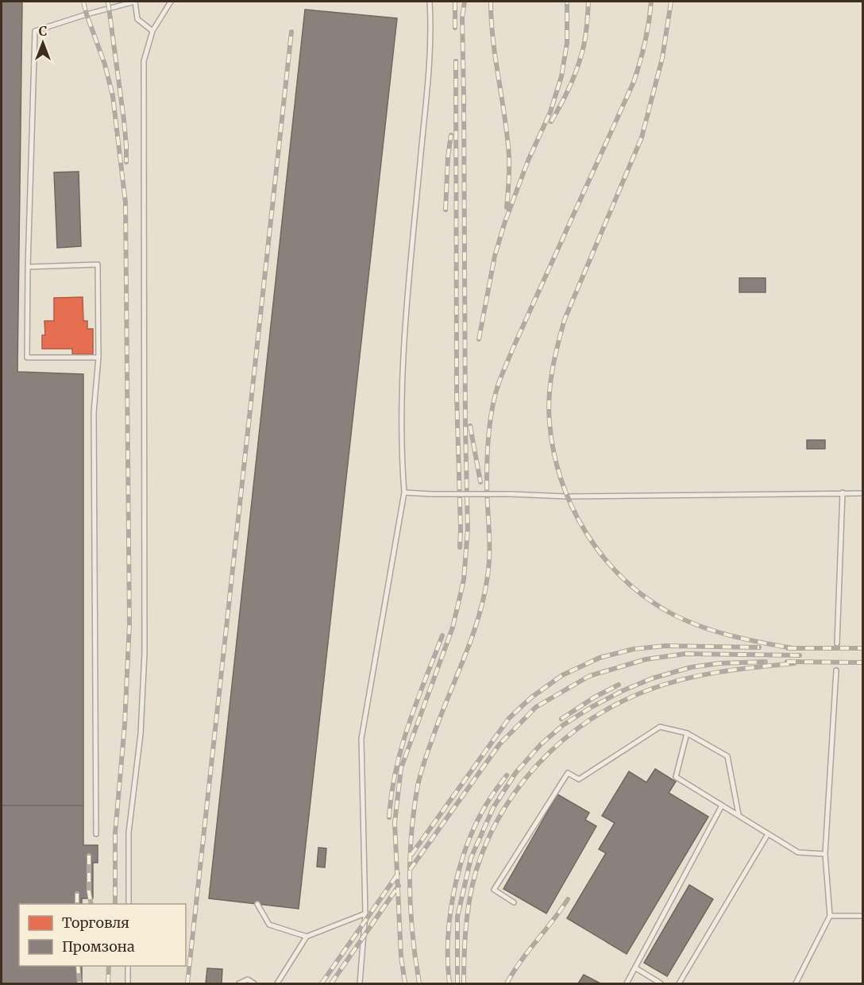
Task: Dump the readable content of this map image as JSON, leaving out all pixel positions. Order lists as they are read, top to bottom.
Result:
{
  "legend": ["Торговля", "Промзона"],
  "north": "top"
}
